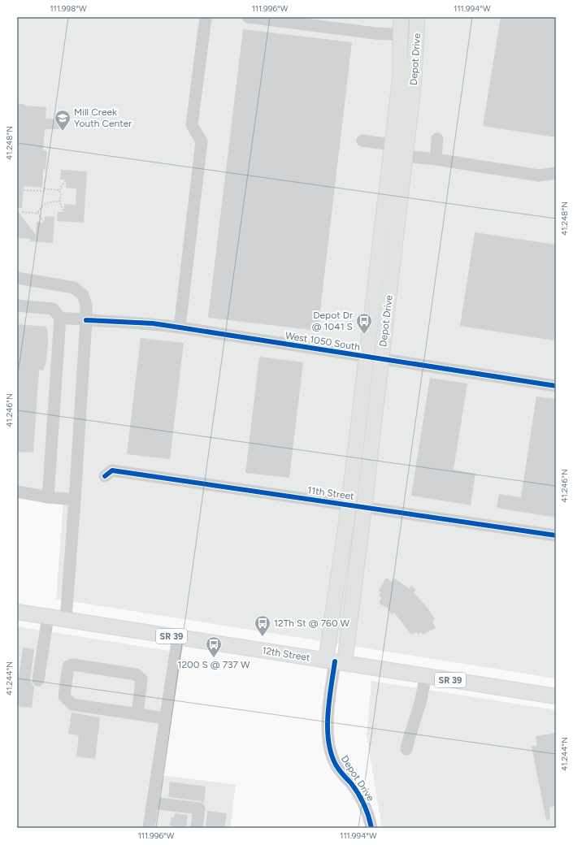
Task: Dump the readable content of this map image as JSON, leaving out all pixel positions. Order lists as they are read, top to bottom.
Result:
{
  "streets": {
    "main road": ["Depot Drive", "SR 39", "12th Street"],
    "street": ["West 1050 South", "11th Street"]
  },
  "crossings": [
    ["Depot Drive", "West 1050 South"],
    ["Depot Drive", "11th Street"],
    ["Depot Drive", "12th Street"]
  ],
  "places": {
    "school or university": ["Mill Creek Youth Center"],
    "bus stop": ["Depot Dr @ 1041 S", "12Th St @ 760 W", "1200 S @ 737 W"]
  },
  "coordinates": [
    "111.998°W",
    "111.996°W",
    "111.994°W",
    "41.248°N",
    "41.246°N",
    "41.244°N"
  ]
}
